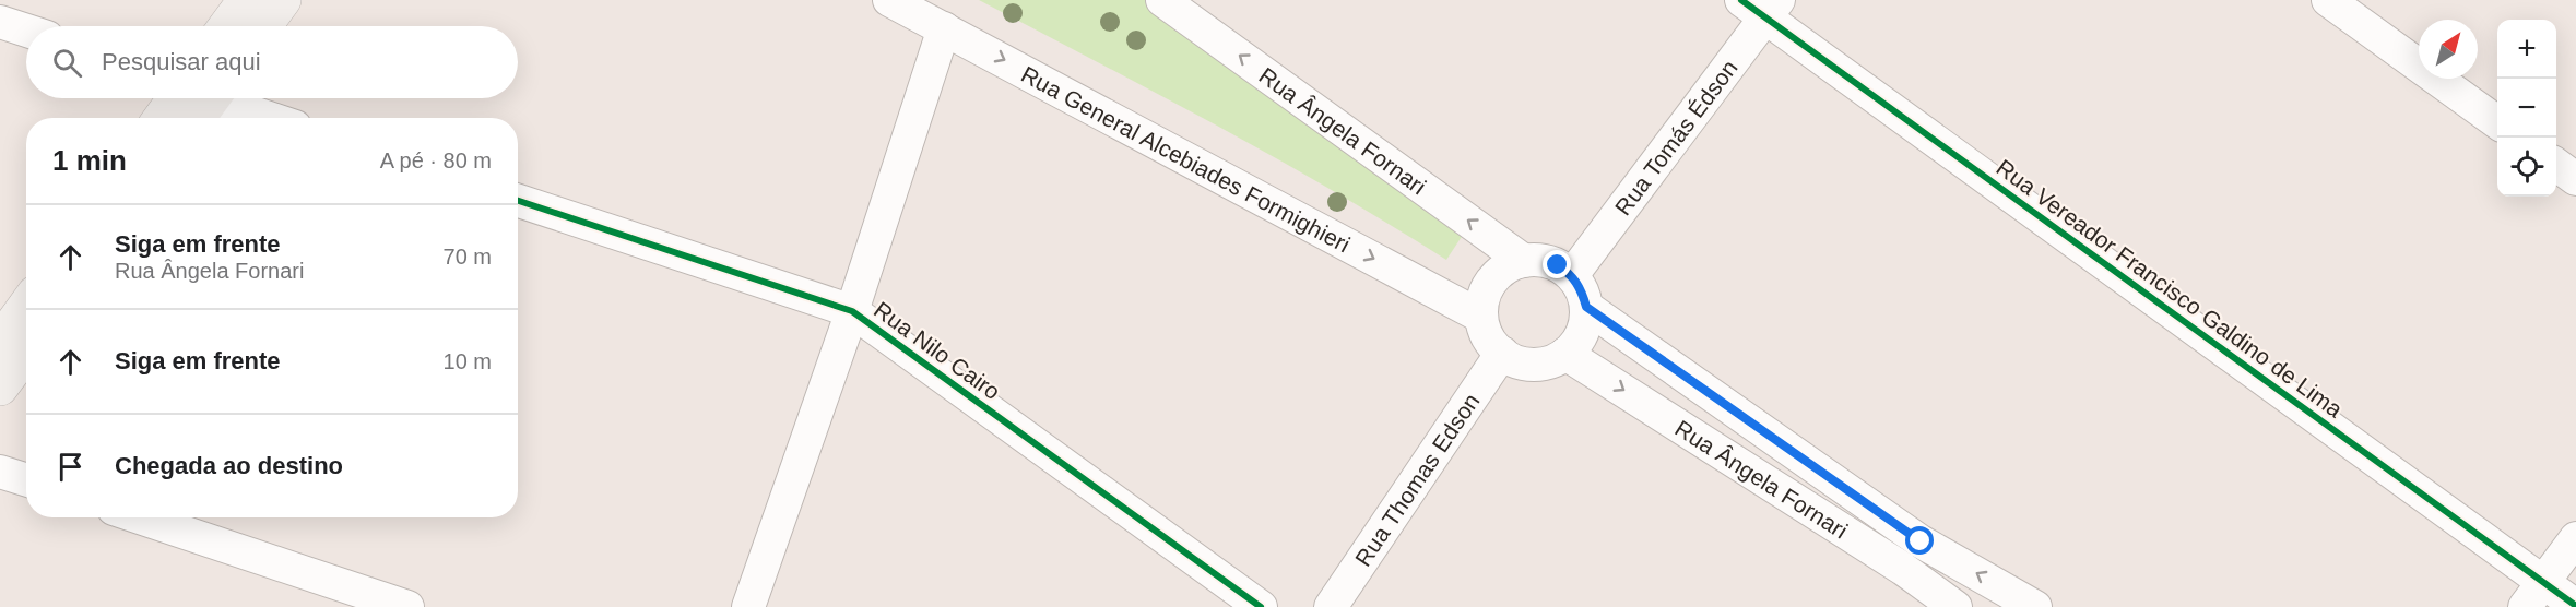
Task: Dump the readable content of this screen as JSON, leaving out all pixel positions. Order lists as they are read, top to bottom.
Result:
{
  "streets": {
    "street": [
      "Rua Ângela Fornari",
      "Rua Tomás Édson",
      "Rua General Alcebiades Formighieri",
      "Rua Vereador Francisco Galdino de Lima",
      "Rua Nilo Cairo",
      "Rua Thomas Edson"
    ]
  },
  "crossings": [
    ["Rua Ângela Fornari", "Rua Tomás Édson"],
    ["Rua Ângela Fornari", "Rua General Alcebiades Formighieri"],
    ["Rua Ângela Fornari", "Rua Thomas Edson"],
    ["Rua Tomás Édson", "Rua General Alcebiades Formighieri"],
    ["Rua Tomás Édson", "Rua Vereador Francisco Galdino de Lima"],
    ["Rua Tomás Édson", "Rua Thomas Edson"],
    ["Rua General Alcebiades Formighieri", "Rua Thomas Edson"]
  ],
  "one_way": ["Rua General Alcebiades Formighieri"],
  "north": "top right",
  "page": {
    "map_buttons": ["+", "−"],
    "search": "Pesquisar aqui",
    "heading": ["1 min", "A pé · 80 m"],
    "list": [
      ["Siga em frente", "Rua Ângela Fornari", "70 m"],
      ["Siga em frente", "10 m"],
      "Chegada ao destino"
    ]
  }
}
